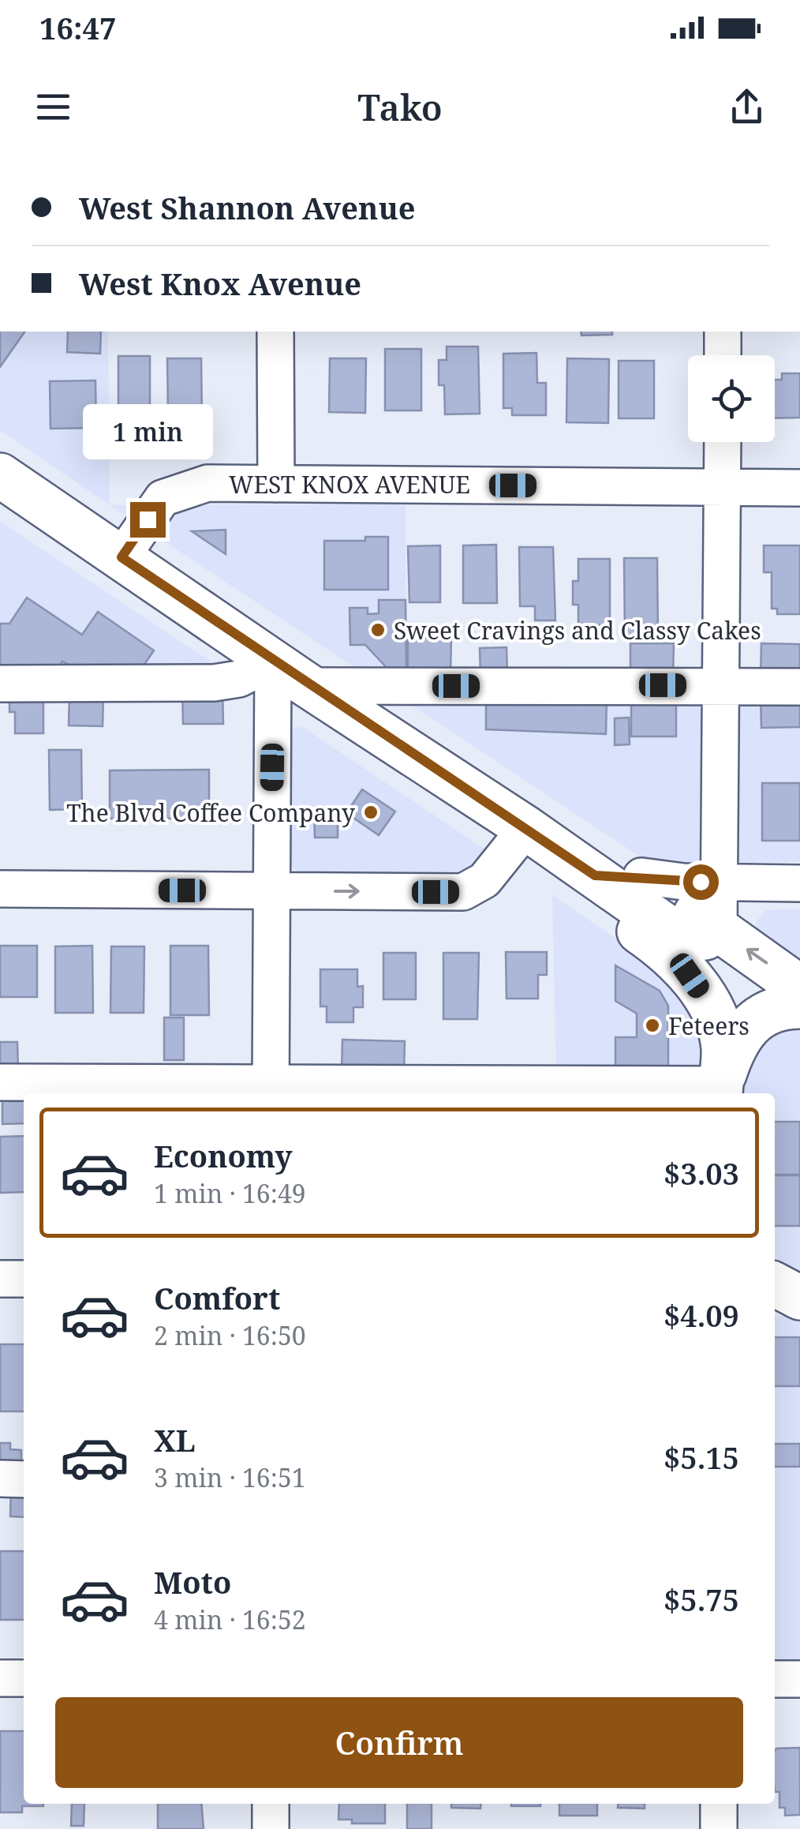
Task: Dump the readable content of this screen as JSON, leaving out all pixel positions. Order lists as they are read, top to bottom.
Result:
{
  "streets": {
    "street": ["WEST KNOX AVENUE"]
  },
  "places": ["Sweet Cravings and Classy Cakes", "The Blvd Coffee Company", "Feteers"],
  "page": {
    "status": "16:47",
    "header": "Tako",
    "banner": ["West Shannon Avenue", "West Knox Avenue"],
    "bubble": "1 min",
    "list": [
      {
        "name": "Economy",
        "note": "1 min · 16:49",
        "value": "$3.03"
      },
      {
        "name": "Comfort",
        "note": "2 min · 16:50",
        "value": "$4.09"
      },
      {
        "name": "XL",
        "note": "3 min · 16:51",
        "value": "$5.15"
      },
      {
        "name": "Moto",
        "note": "4 min · 16:52",
        "value": "$5.75"
      }
    ],
    "buttons": "Confirm"
  }
}
